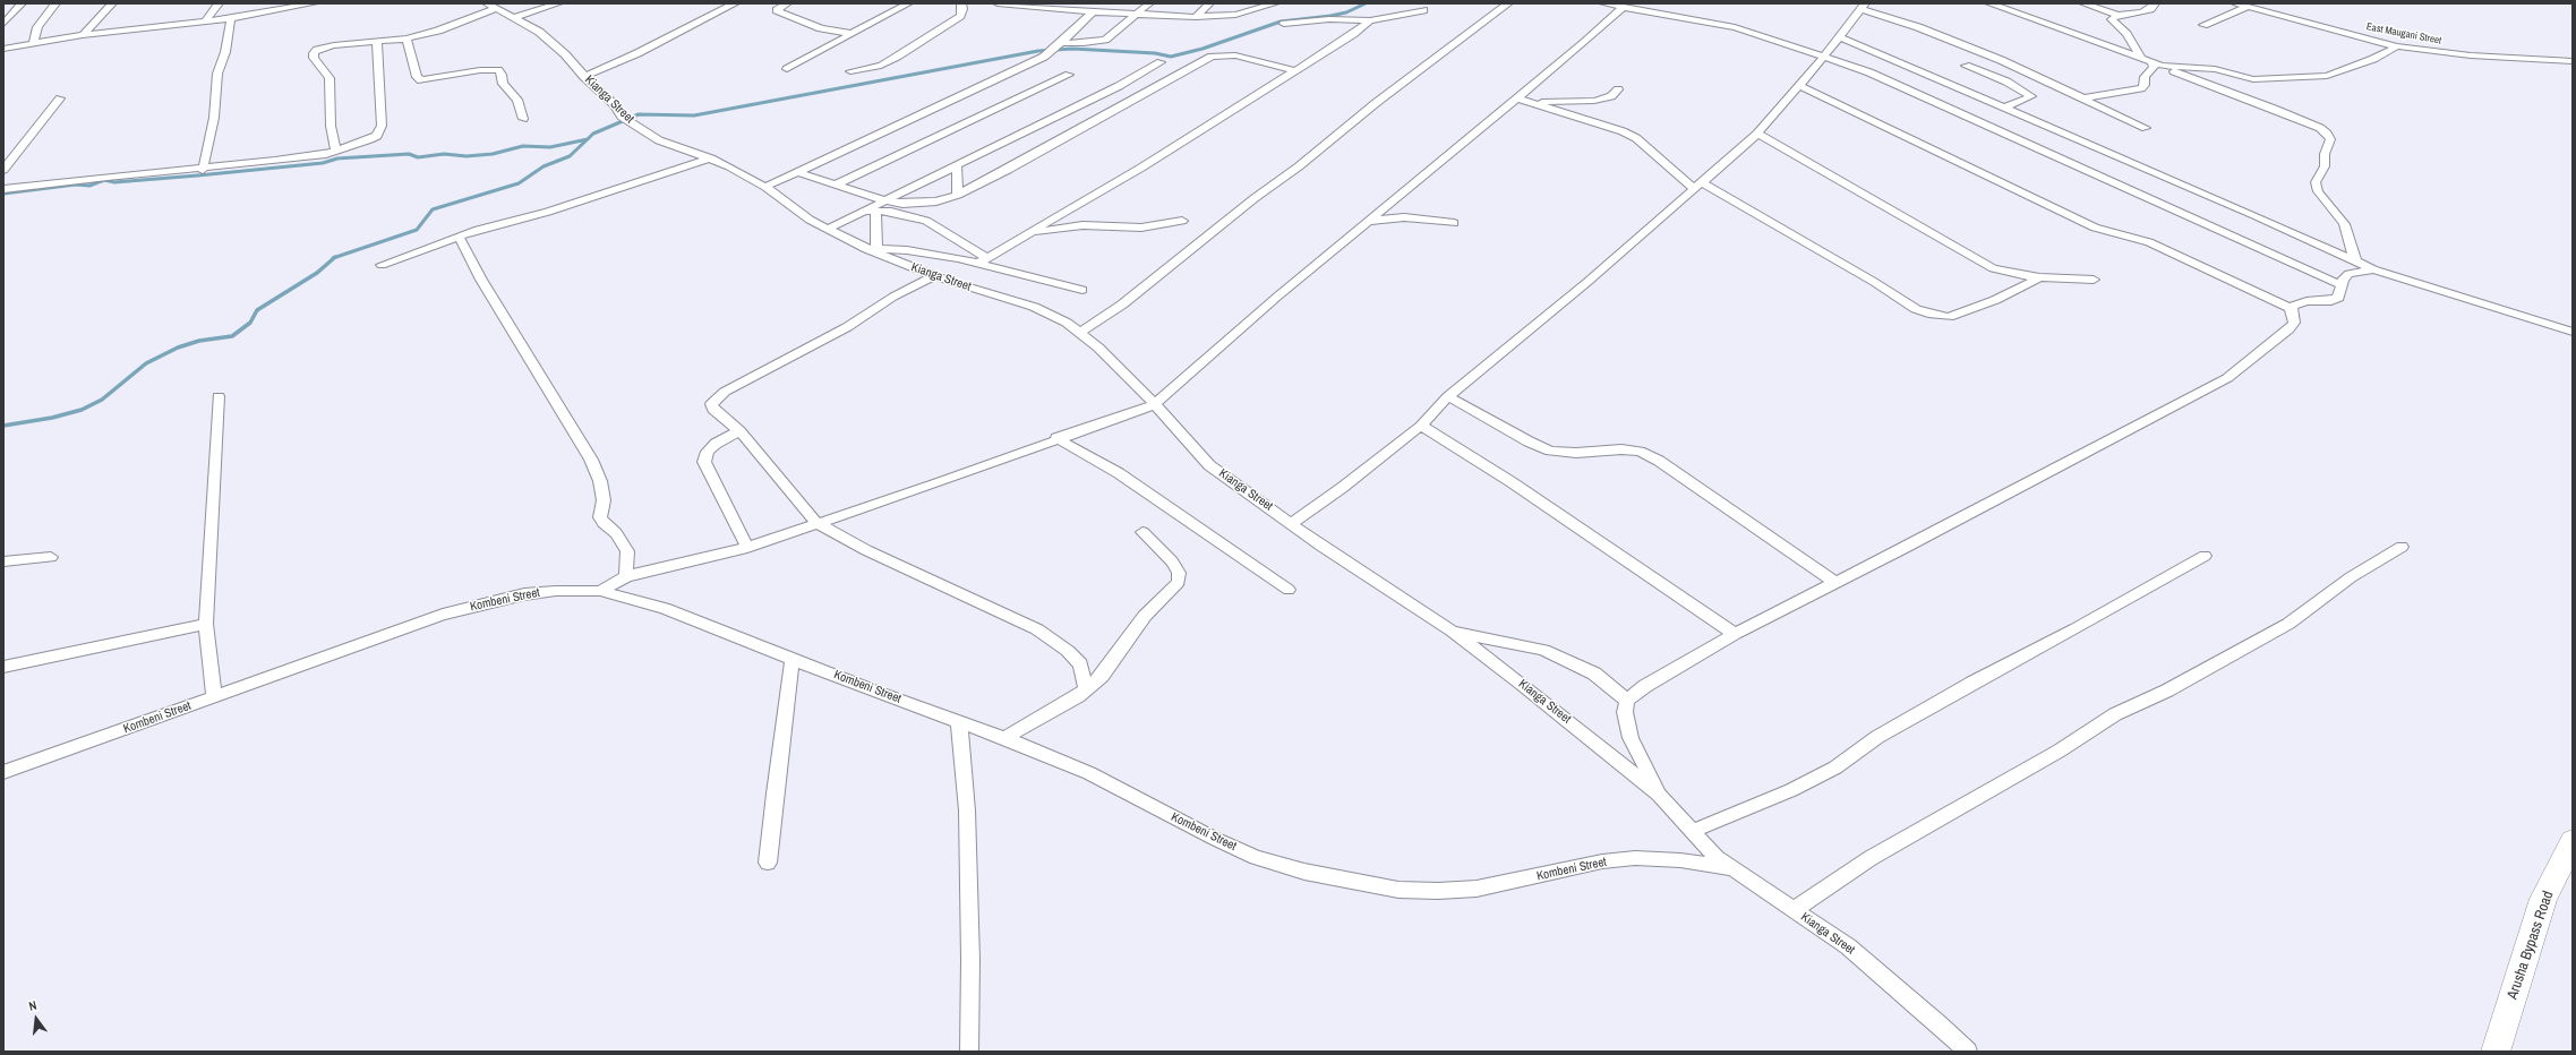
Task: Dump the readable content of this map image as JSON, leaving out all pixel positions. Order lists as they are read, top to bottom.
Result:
{
  "streets": {
    "main road": ["Arusha Bypass Road"],
    "street": ["East Maugani Street", "Kianga Street", "Kombeni Street"]
  },
  "crossings": [
    ["Kianga Street", "Kombeni Street"]
  ],
  "north": "top"
}
